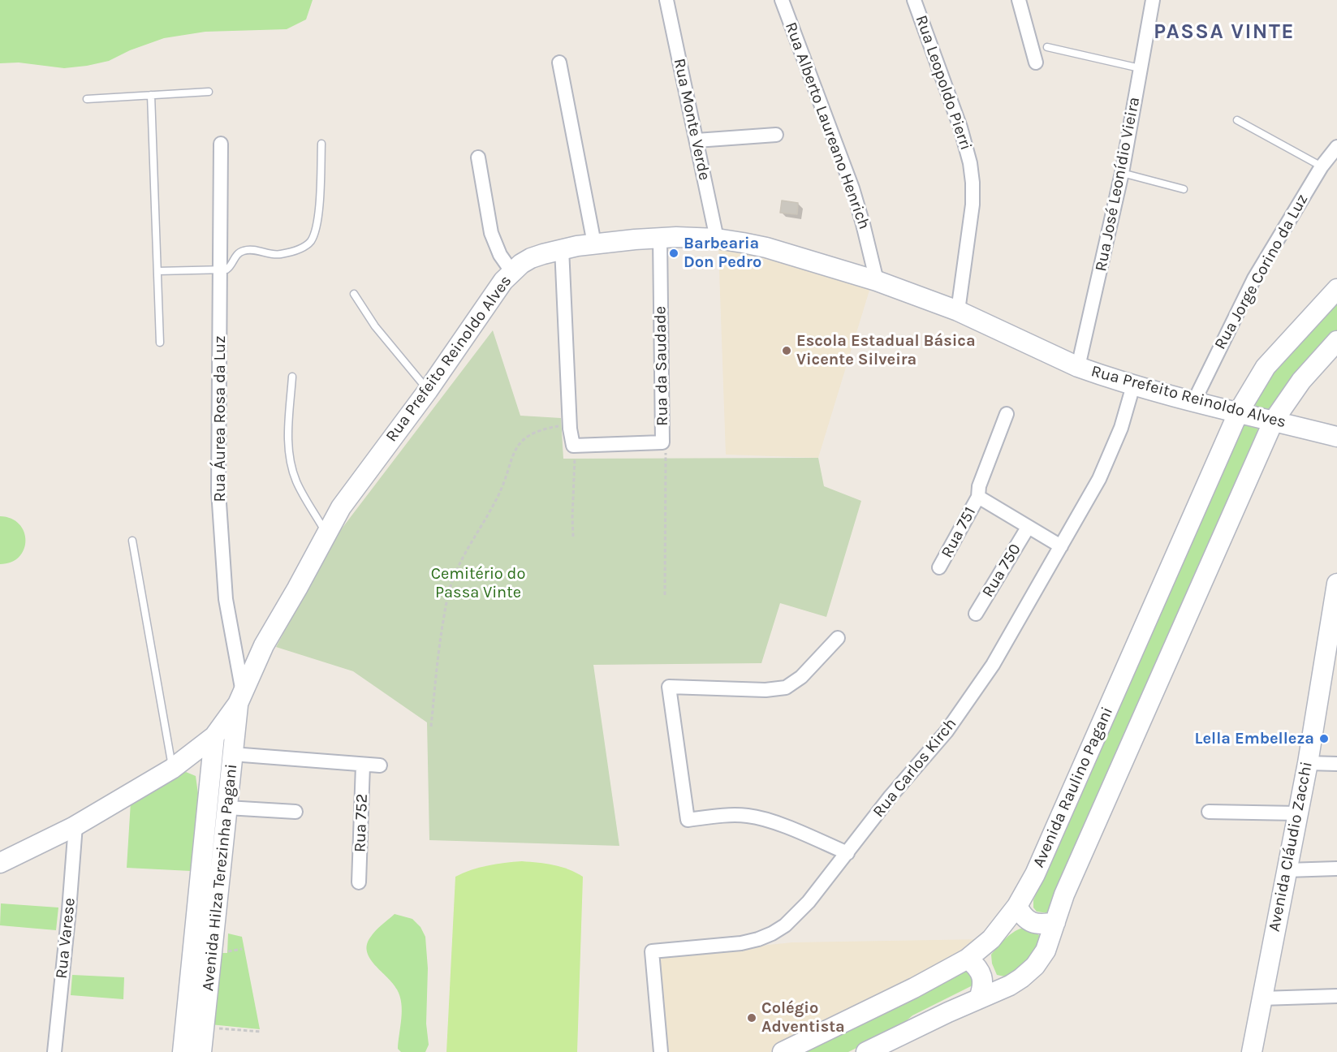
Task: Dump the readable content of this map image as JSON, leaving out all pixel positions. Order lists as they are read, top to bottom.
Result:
{
  "streets": {
    "main road": [
      "Rua Prefeito Reinoldo Alves",
      "Avenida Raulino Pagani",
      "Avenida Cláudio Zacchi",
      "Avenida Hilza Terezinha Pagani"
    ],
    "street": [
      "Rua Leopoldo Pierri",
      "Rua Monte Verde",
      "Rua Alberto Laureano Henrich",
      "Rua José Leonídio Vieira",
      "Rua Jorge Corino da Luz",
      "Rua da Saudade",
      "Rua Áurea Rosa da Luz",
      "Rua 751",
      "Rua 750",
      "Rua Carlos Kirch",
      "Rua 752",
      "Rua Varese"
    ]
  },
  "crossings": [
    ["Rua Leopoldo Pierri", "Rua Prefeito Reinoldo Alves"],
    ["Rua Monte Verde", "Rua Prefeito Reinoldo Alves"],
    ["Rua Alberto Laureano Henrich", "Rua Prefeito Reinoldo Alves"],
    ["Rua José Leonídio Vieira", "Rua Prefeito Reinoldo Alves"],
    ["Rua Jorge Corino da Luz", "Rua Prefeito Reinoldo Alves"],
    ["Rua Prefeito Reinoldo Alves", "Rua da Saudade"],
    ["Rua Prefeito Reinoldo Alves", "Rua Áurea Rosa da Luz"],
    ["Rua Prefeito Reinoldo Alves", "Rua Carlos Kirch"],
    ["Rua Prefeito Reinoldo Alves", "Avenida Raulino Pagani"],
    ["Rua Prefeito Reinoldo Alves", "Avenida Hilza Terezinha Pagani"],
    ["Rua Áurea Rosa da Luz", "Avenida Hilza Terezinha Pagani"]
  ],
  "districts": ["PASSA VINTE"],
  "parks": ["Cemitério do Passa Vinte"],
  "places": [
    "Barbearia Don Pedro",
    "Escola Estadual Básica Vicente Silveira",
    "Lella Embelleza",
    "Colégio Adventista"
  ]
}
